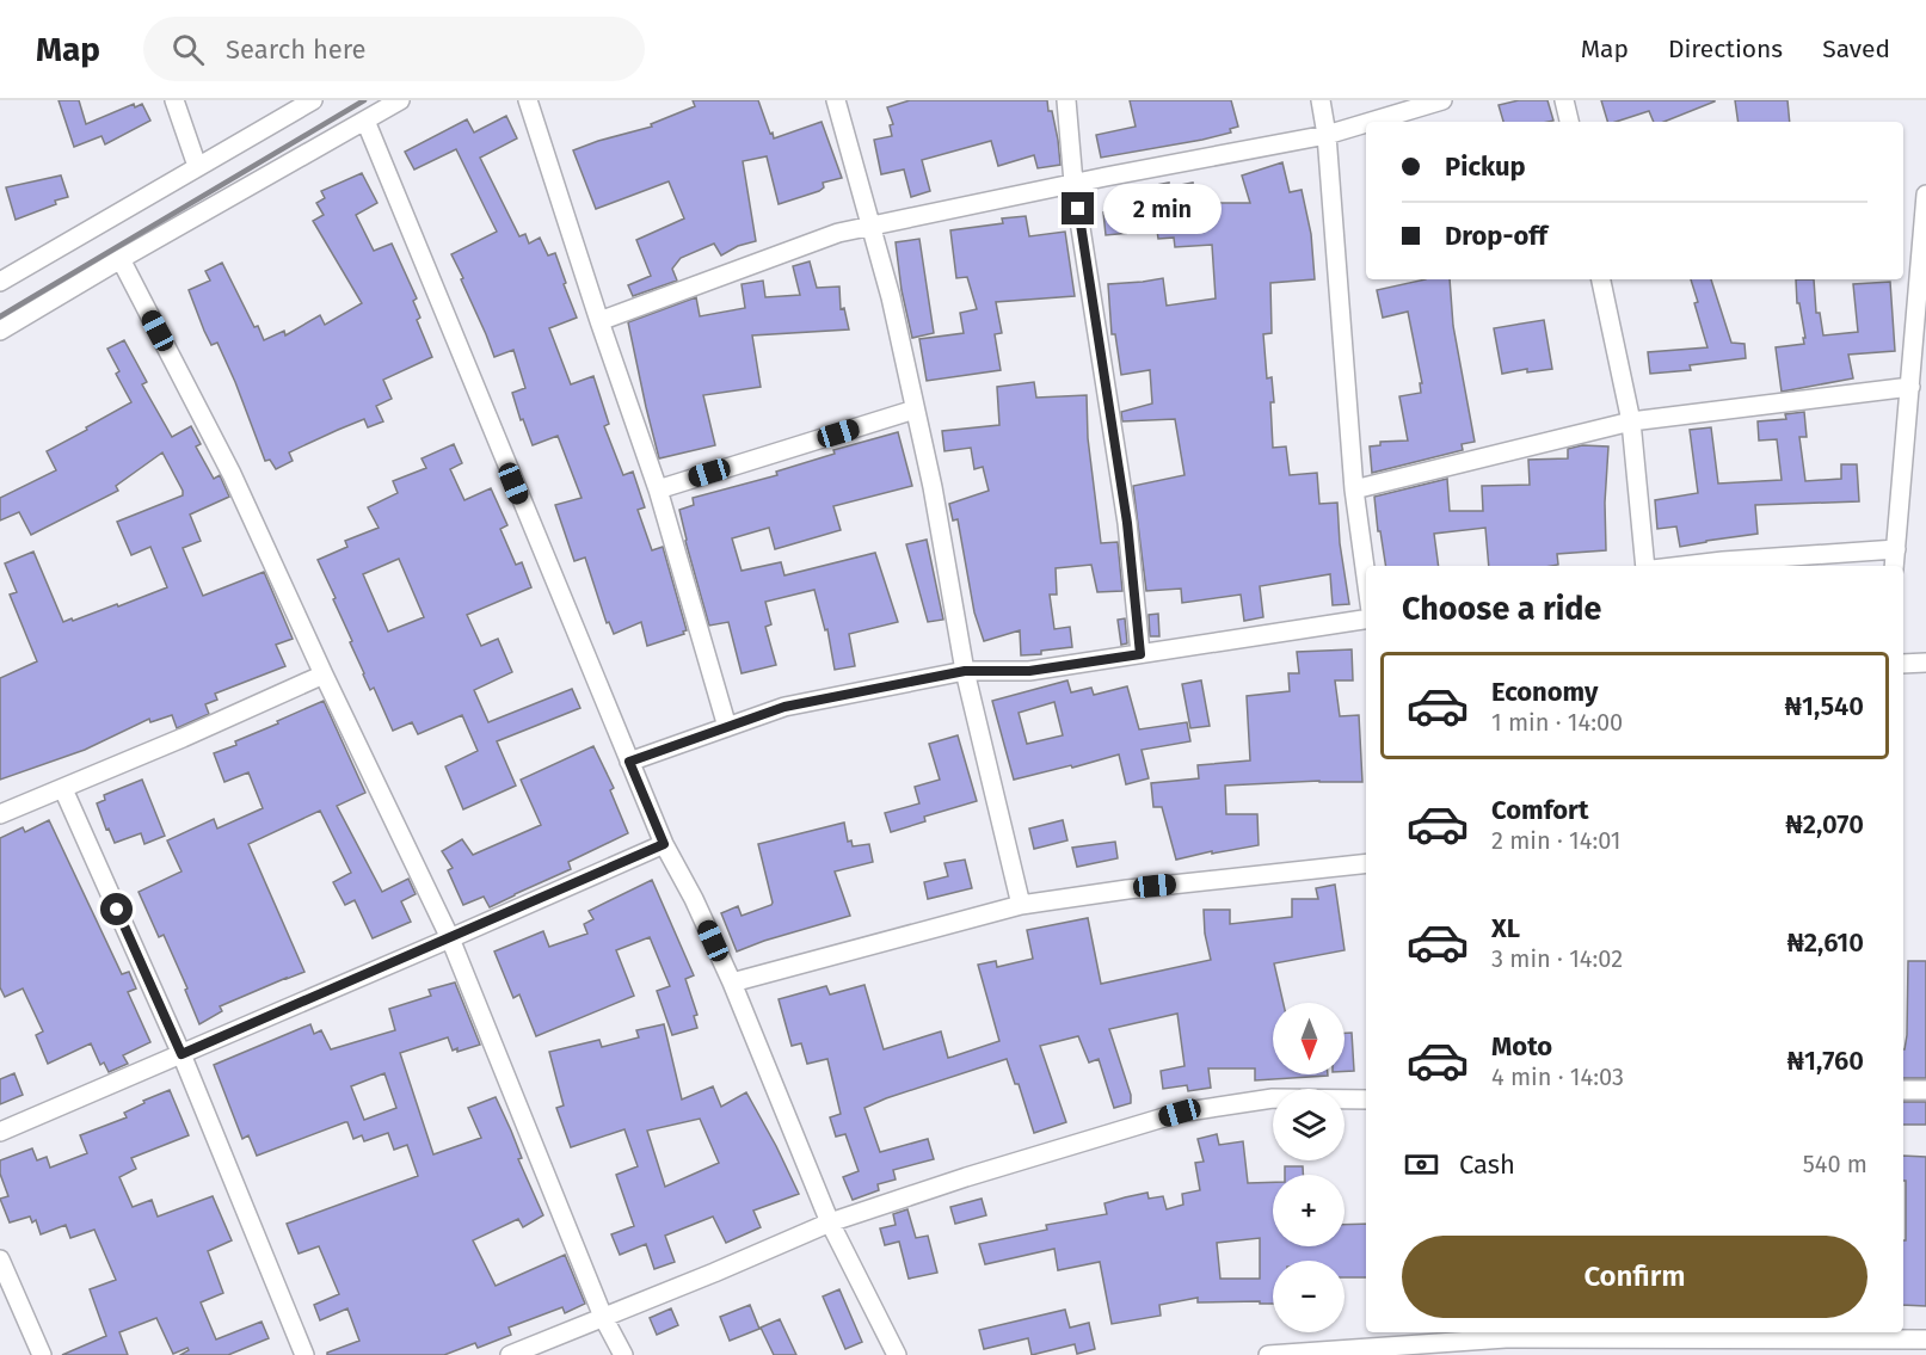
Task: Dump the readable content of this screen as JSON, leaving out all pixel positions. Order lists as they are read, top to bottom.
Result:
{
  "north": "bottom",
  "page": {
    "header": "Map",
    "search": "Search here",
    "nav": ["Map", "Directions", "Saved"],
    "banner": ["Pickup", "Drop-off"],
    "bubble": "2 min",
    "heading": "Choose a ride",
    "list": [
      {
        "name": "Economy",
        "note": "1 min · 14:00",
        "value": "₦1,540"
      },
      {
        "name": "Comfort",
        "note": "2 min · 14:01",
        "value": "₦2,070"
      },
      {
        "name": "XL",
        "note": "3 min · 14:02",
        "value": "₦2,610"
      },
      {
        "name": "Moto",
        "note": "4 min · 14:03",
        "value": "₦1,760"
      }
    ],
    "map_buttons": ["+", "−"],
    "pay": ["Cash", "540 m"],
    "buttons": "Confirm"
  }
}
